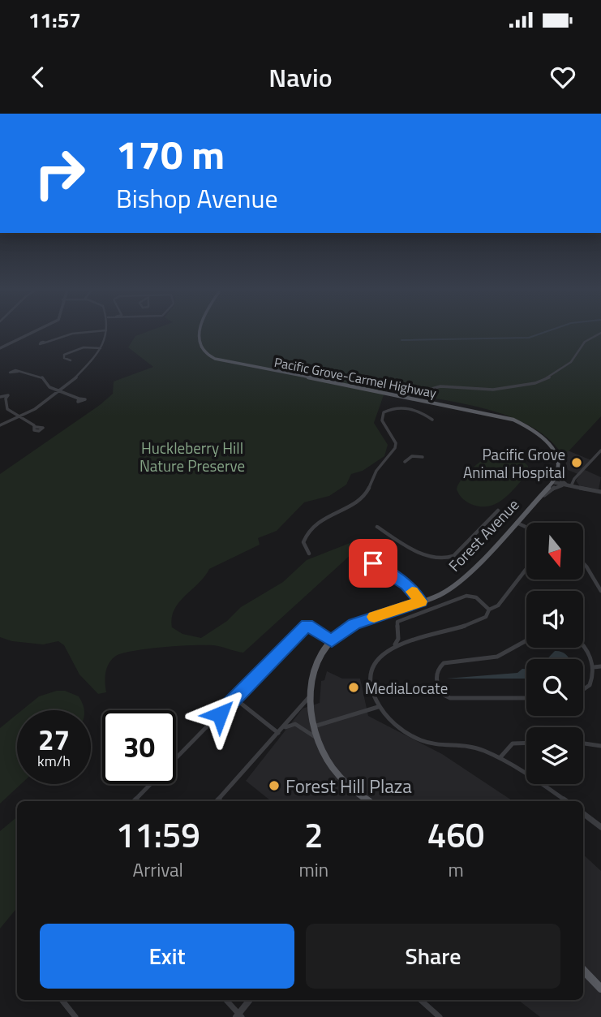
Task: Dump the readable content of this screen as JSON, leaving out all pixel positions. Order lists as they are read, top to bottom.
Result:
{
  "streets": {
    "main road": ["Pacific Grove-Carmel Highway", "Forest Avenue"]
  },
  "crossings": [
    ["Pacific Grove-Carmel Highway", "Forest Avenue"]
  ],
  "parks": ["Huckleberry Hill Nature Preserve"],
  "places": ["Pacific Grove Animal Hospital", "MediaLocate", "Forest Hill Plaza"],
  "north": "bottom",
  "page": {
    "status": "11:57",
    "header": "Navio",
    "turn": ["170 m", "Bishop Avenue"],
    "speed": "27 km/h",
    "limit": "30",
    "eta": [
      "11:59",
      "Arrival",
      "2",
      "min",
      "460",
      "m"
    ],
    "buttons": ["Exit", "Share"]
  }
}
